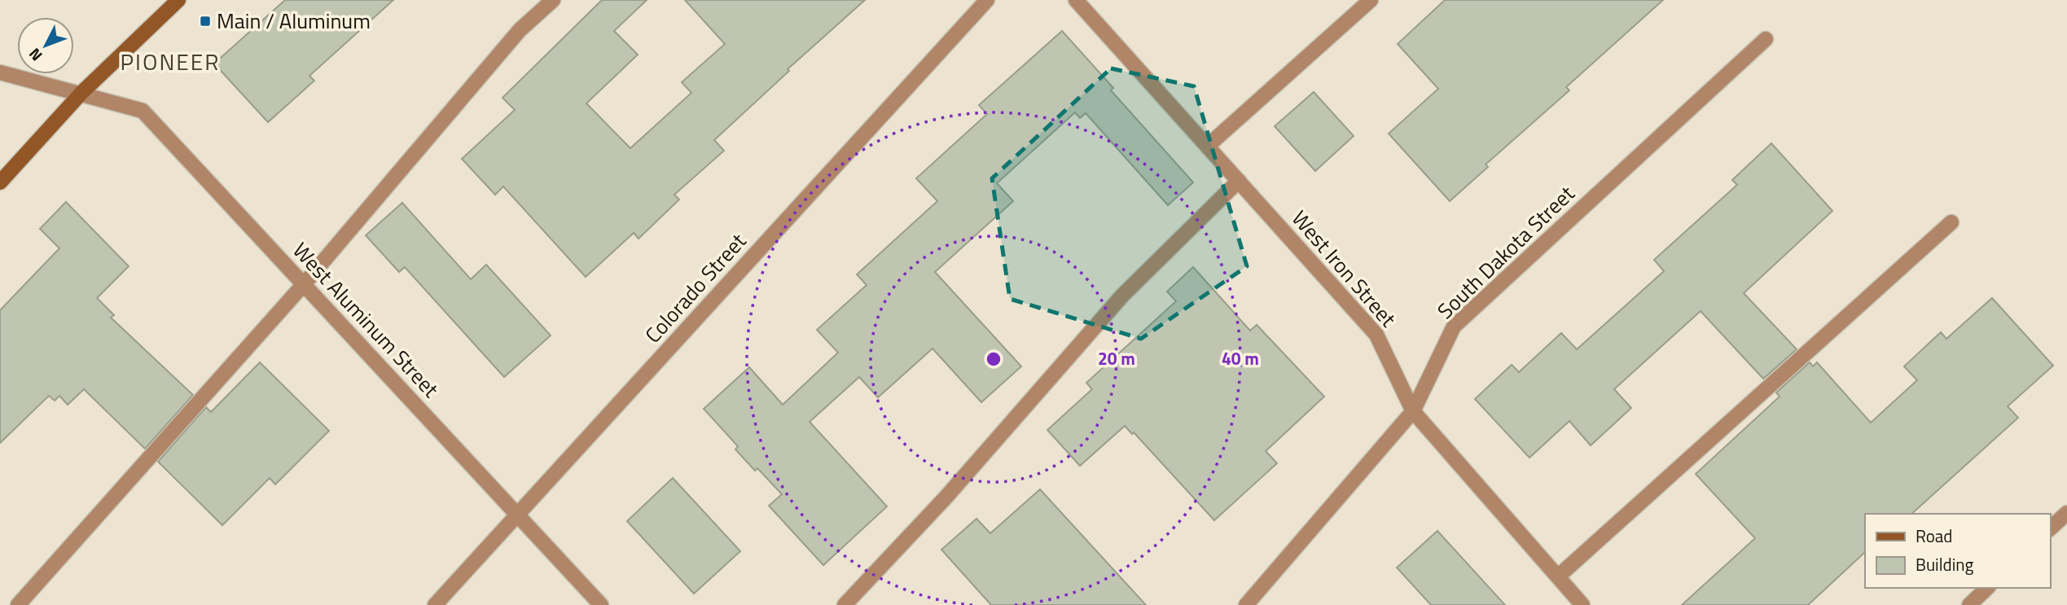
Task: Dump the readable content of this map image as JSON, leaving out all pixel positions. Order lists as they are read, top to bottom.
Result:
{
  "streets": {
    "street": [
      "South Dakota Street",
      "West Iron Street",
      "Colorado Street",
      "West Aluminum Street"
    ]
  },
  "crossings": [
    ["South Dakota Street", "West Iron Street"],
    ["Colorado Street", "West Aluminum Street"]
  ],
  "districts": ["PIONEER"],
  "places": {
    "transit": ["Main / Aluminum"]
  },
  "legend": ["Road", "Building"],
  "north": "bottom left",
  "rings": ["20 m", "40 m"]
}
